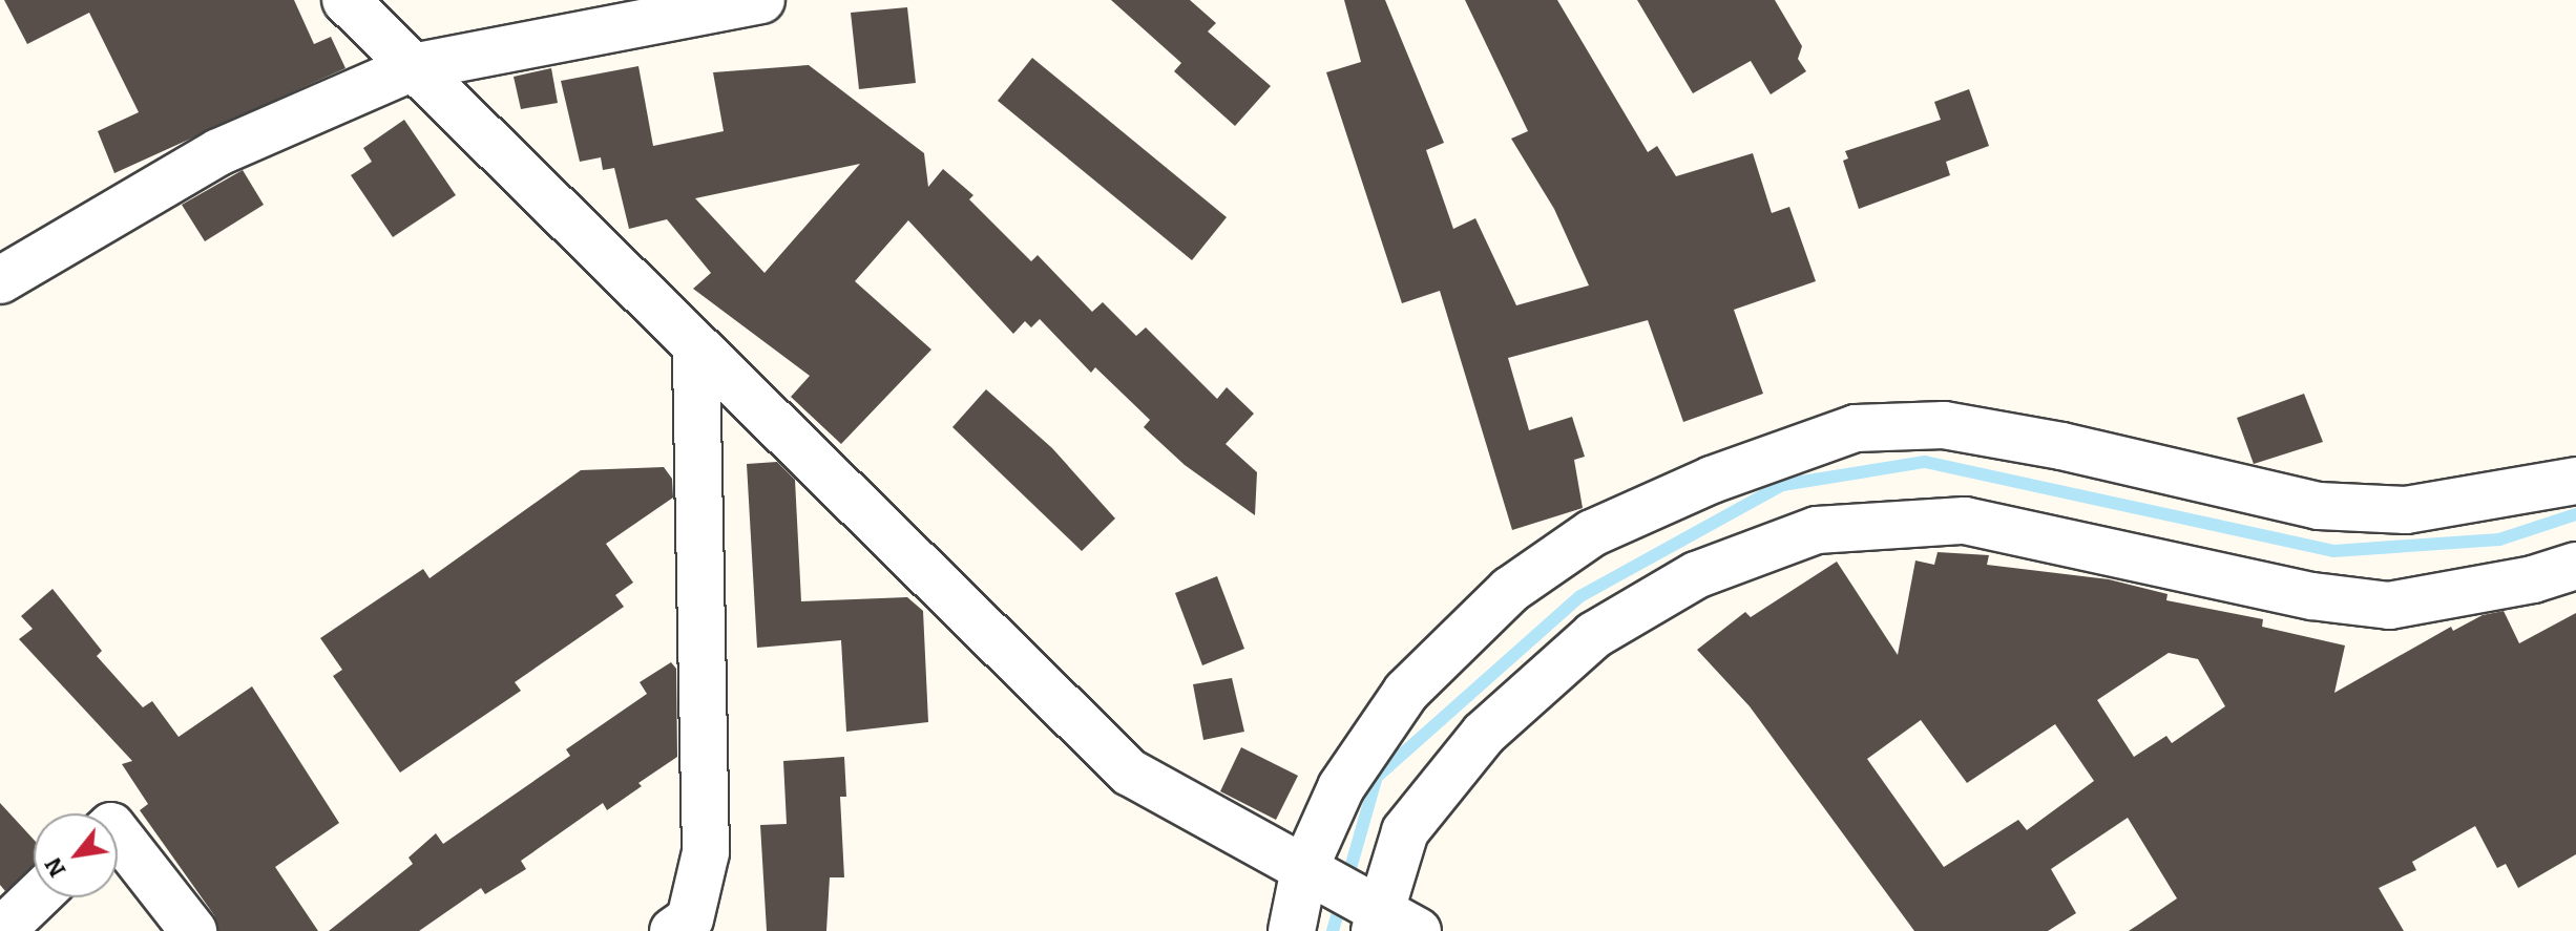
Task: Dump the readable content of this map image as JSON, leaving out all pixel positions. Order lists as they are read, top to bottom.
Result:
{
  "north": "bottom left"
}
